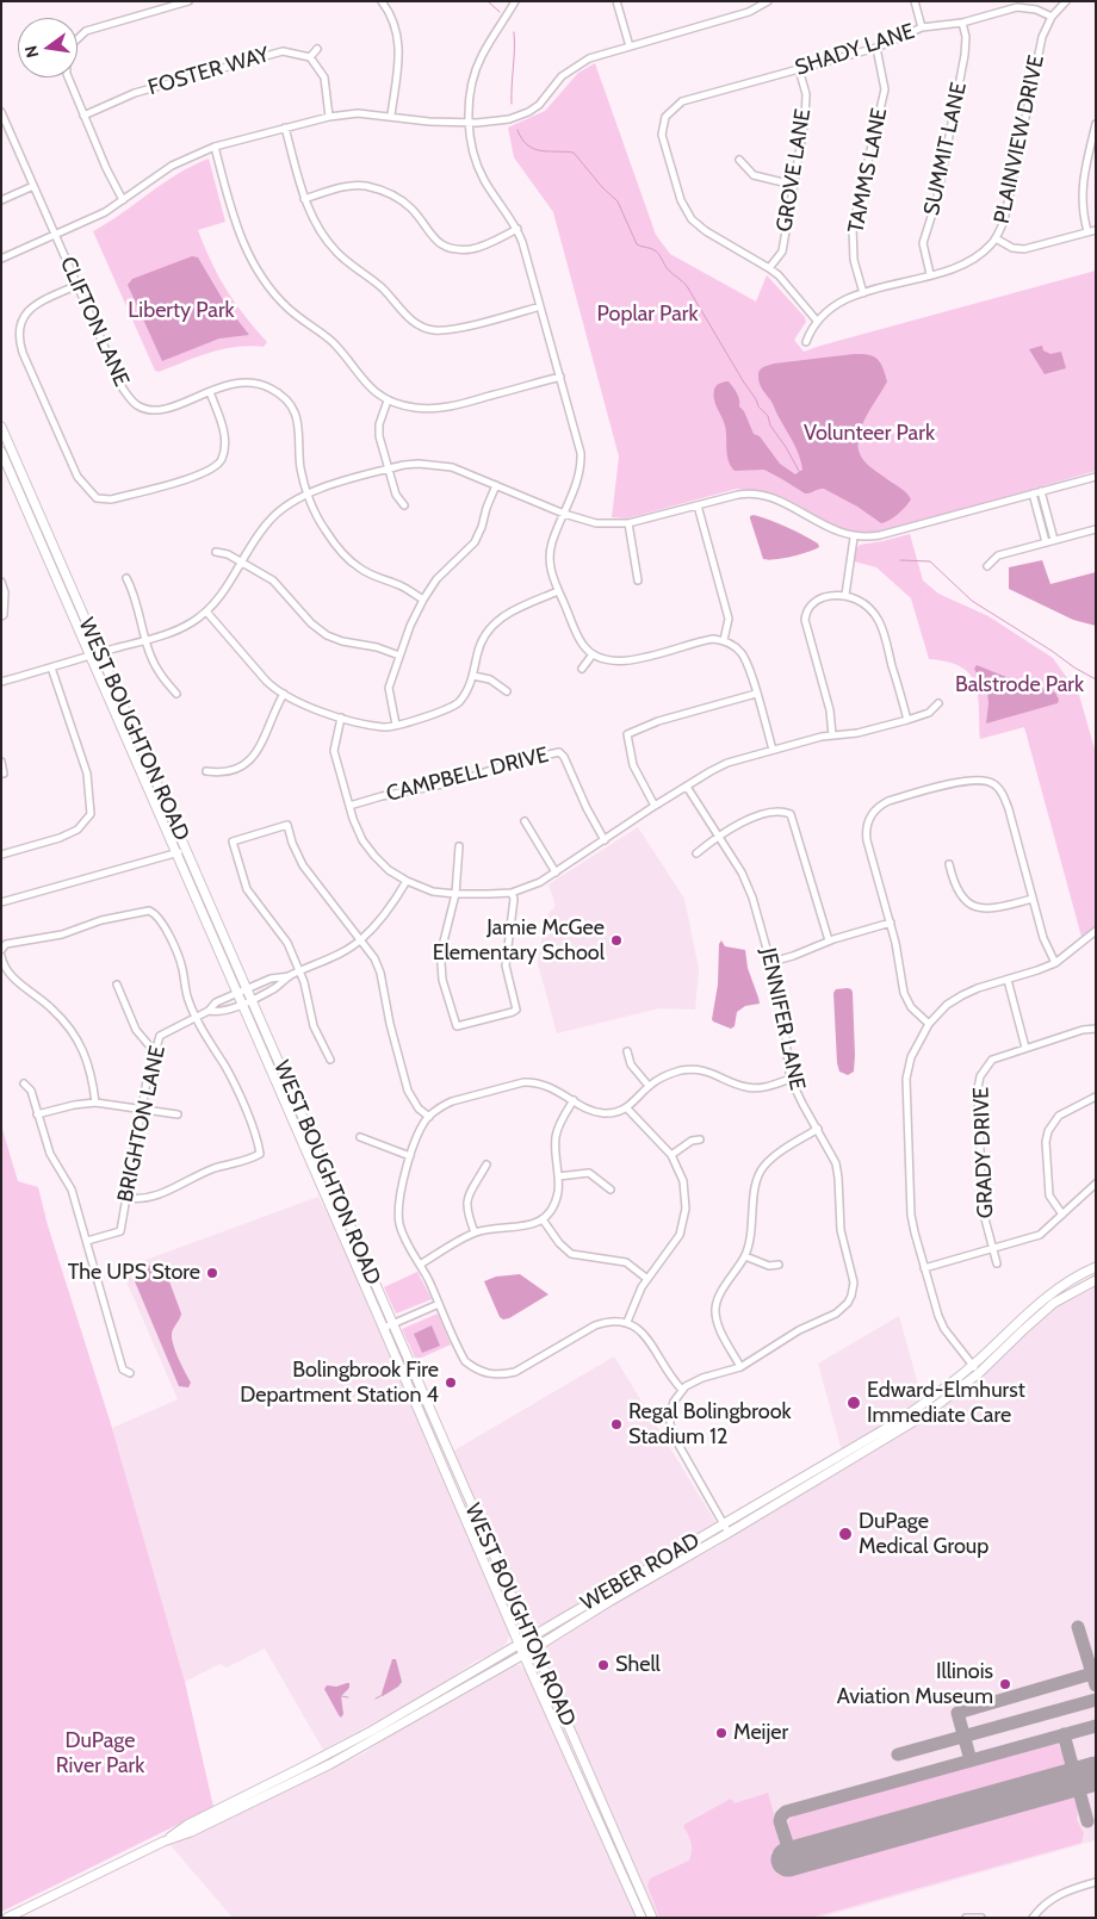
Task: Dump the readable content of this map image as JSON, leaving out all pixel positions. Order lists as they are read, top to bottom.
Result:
{
  "streets": {
    "main road": ["WEST BOUGHTON ROAD", "WEBER ROAD"],
    "street": [
      "SHADY LANE",
      "FOSTER WAY",
      "PLAINVIEW DRIVE",
      "SUMMIT LANE",
      "GROVE LANE",
      "TAMMS LANE",
      "CLIFTON LANE",
      "CAMPBELL DRIVE",
      "JENNIFER LANE",
      "BRIGHTON LANE",
      "GRADY DRIVE"
    ]
  },
  "crossings": [
    ["SHADY LANE", "PLAINVIEW DRIVE"],
    ["SHADY LANE", "SUMMIT LANE"],
    ["SHADY LANE", "GROVE LANE"],
    ["SHADY LANE", "TAMMS LANE"],
    ["PLAINVIEW DRIVE", "SUMMIT LANE"],
    ["PLAINVIEW DRIVE", "TAMMS LANE"],
    ["WEST BOUGHTON ROAD", "BRIGHTON LANE"],
    ["WEST BOUGHTON ROAD", "WEBER ROAD"]
  ],
  "parks": [
    "Liberty Park",
    "Poplar Park",
    "Volunteer Park",
    "Balstrode Park",
    "DuPage River Park"
  ],
  "places": [
    "Jamie McGee Elementary School",
    "The UPS Store",
    "Bolingbrook Fire Department Station 4",
    "Edward-Elmhurst Immediate Care",
    "Regal Bolingbrook Stadium 12",
    "DuPage Medical Group",
    "Shell",
    "Illinois Aviation Museum",
    "Meijer"
  ],
  "north": "left"
}
